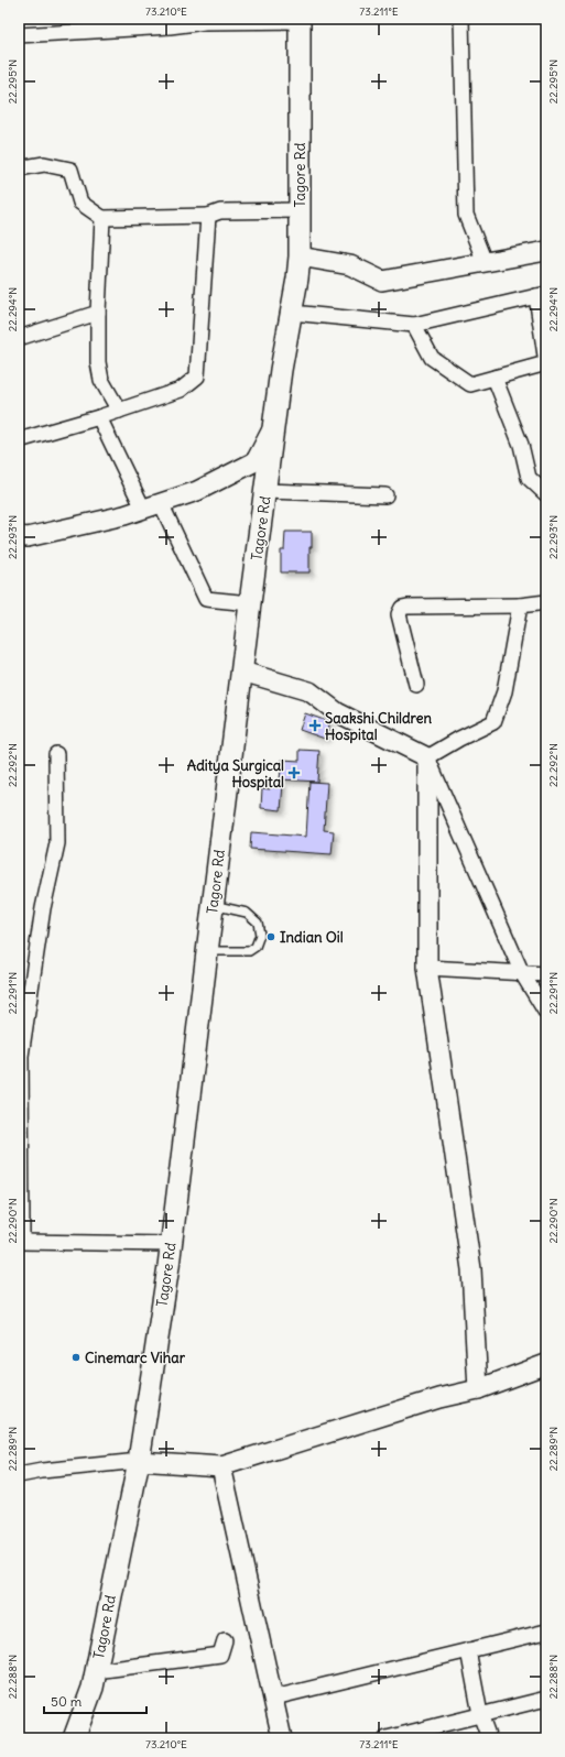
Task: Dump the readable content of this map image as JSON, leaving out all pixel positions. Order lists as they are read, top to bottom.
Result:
{
  "streets": {
    "main road": ["Tagore Rd"]
  },
  "places": {
    "health": ["Saakshi Children Hospital", "Aditya Surgical Hospital"],
    "other": ["Indian Oil", "Cinemarc Vihar"]
  },
  "scale_bar": "50 m",
  "coordinates": [
    "73.210°E",
    "73.211°E",
    "22.295°N",
    "22.294°N",
    "22.293°N",
    "22.292°N",
    "22.291°N",
    "22.290°N",
    "22.289°N",
    "22.288°N"
  ]
}
